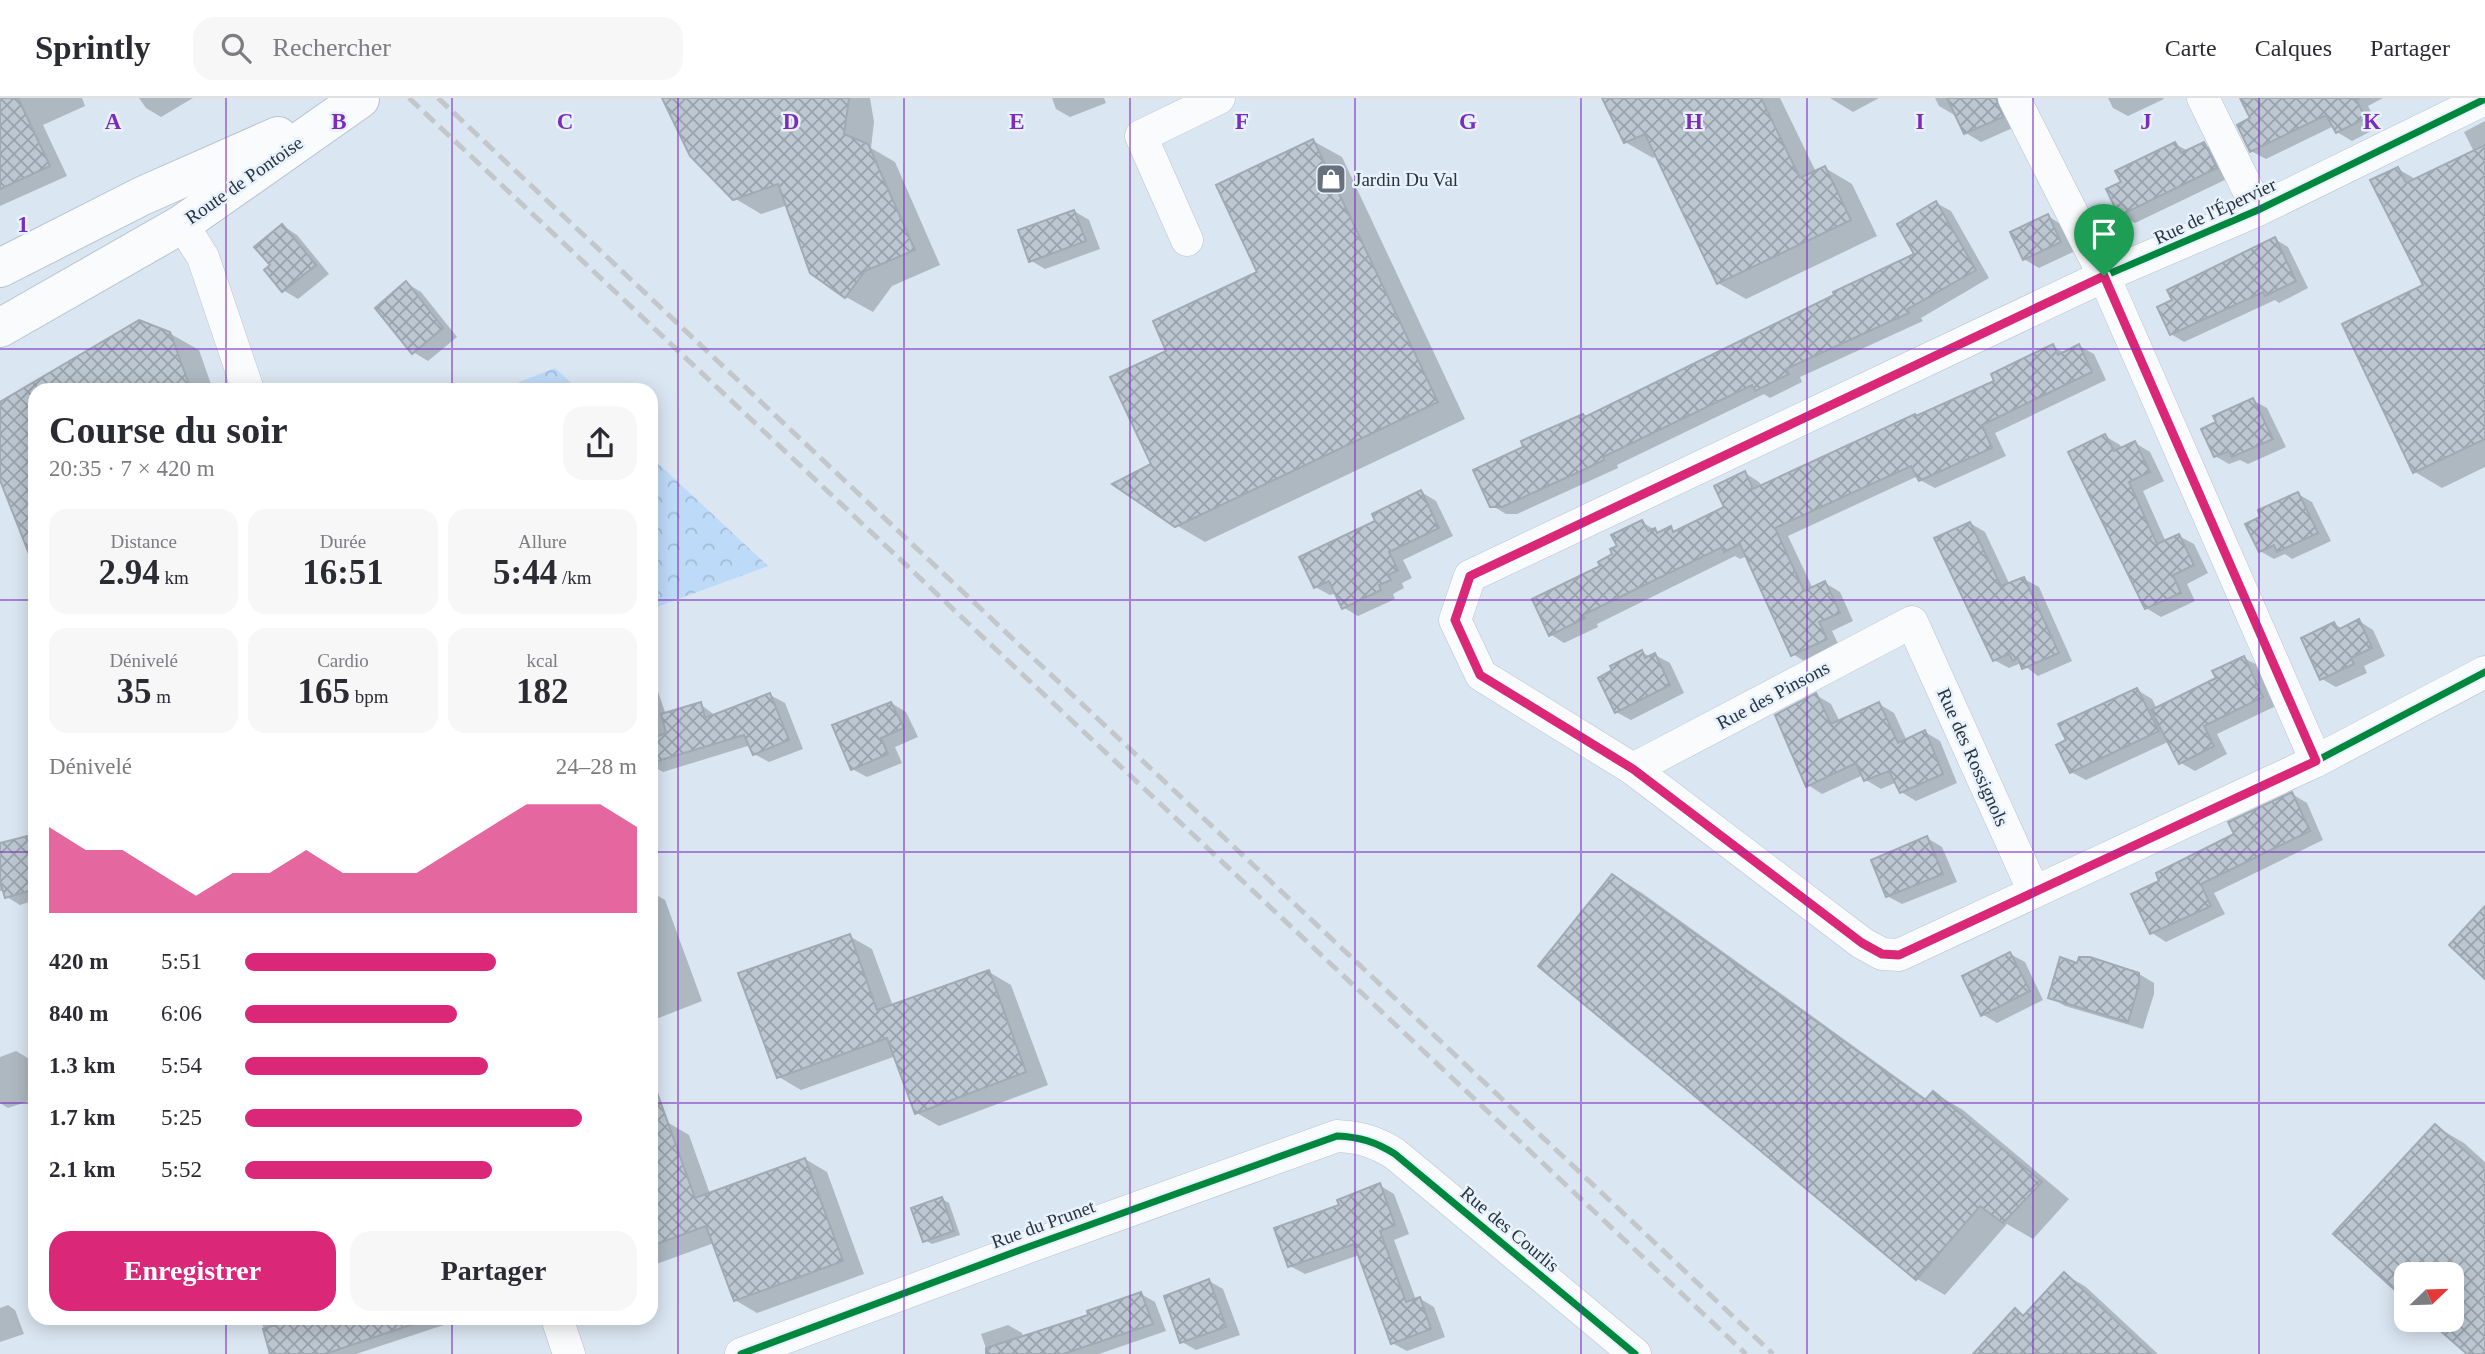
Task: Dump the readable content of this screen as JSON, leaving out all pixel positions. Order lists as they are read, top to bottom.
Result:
{
  "streets": {
    "main road": ["Route de Pontoise"],
    "street": [
      "Rue de l'Épervier",
      "Rue des Pinsons",
      "Rue des Rossignols",
      "Rue du Prunet",
      "Rue des Courlis"
    ]
  },
  "crossings": [
    ["Rue de l'Épervier", "Rue des Pinsons"],
    ["Rue de l'Épervier", "Rue des Rossignols"],
    ["Rue des Pinsons", "Rue des Rossignols"],
    ["Rue du Prunet", "Rue des Courlis"]
  ],
  "places": {
    "shop": ["Jardin Du Val"]
  },
  "north": "top right",
  "page": {
    "header": "Sprintly",
    "search": "Rechercher",
    "nav": ["Carte", "Calques", "Partager"],
    "heading": ["Course du soir", "20:35 · 7 × 420 m"],
    "stats": [
      ["Distance", "2.94 km"],
      ["Durée", "16:51"],
      ["Allure", "5:44 /km"],
      ["Dénivelé", "35 m"],
      ["Cardio", "165 bpm"],
      ["kcal", "182"]
    ],
    "chart": ["Dénivelé", "24–28 m"],
    "list": [
      {
        "name": "420 m",
        "note": "5:51"
      },
      {
        "name": "840 m",
        "note": "6:06"
      },
      {
        "name": "1.3 km",
        "note": "5:54"
      },
      {
        "name": "1.7 km",
        "note": "5:25"
      },
      {
        "name": "2.1 km",
        "note": "5:52"
      }
    ],
    "buttons": ["Enregistrer", "Partager"]
  },
  "grid": {
    "columns": [
      "A",
      "B",
      "C",
      "D",
      "E",
      "F",
      "G",
      "H",
      "I",
      "J",
      "K"
    ],
    "rows": ["1"]
  }
}
